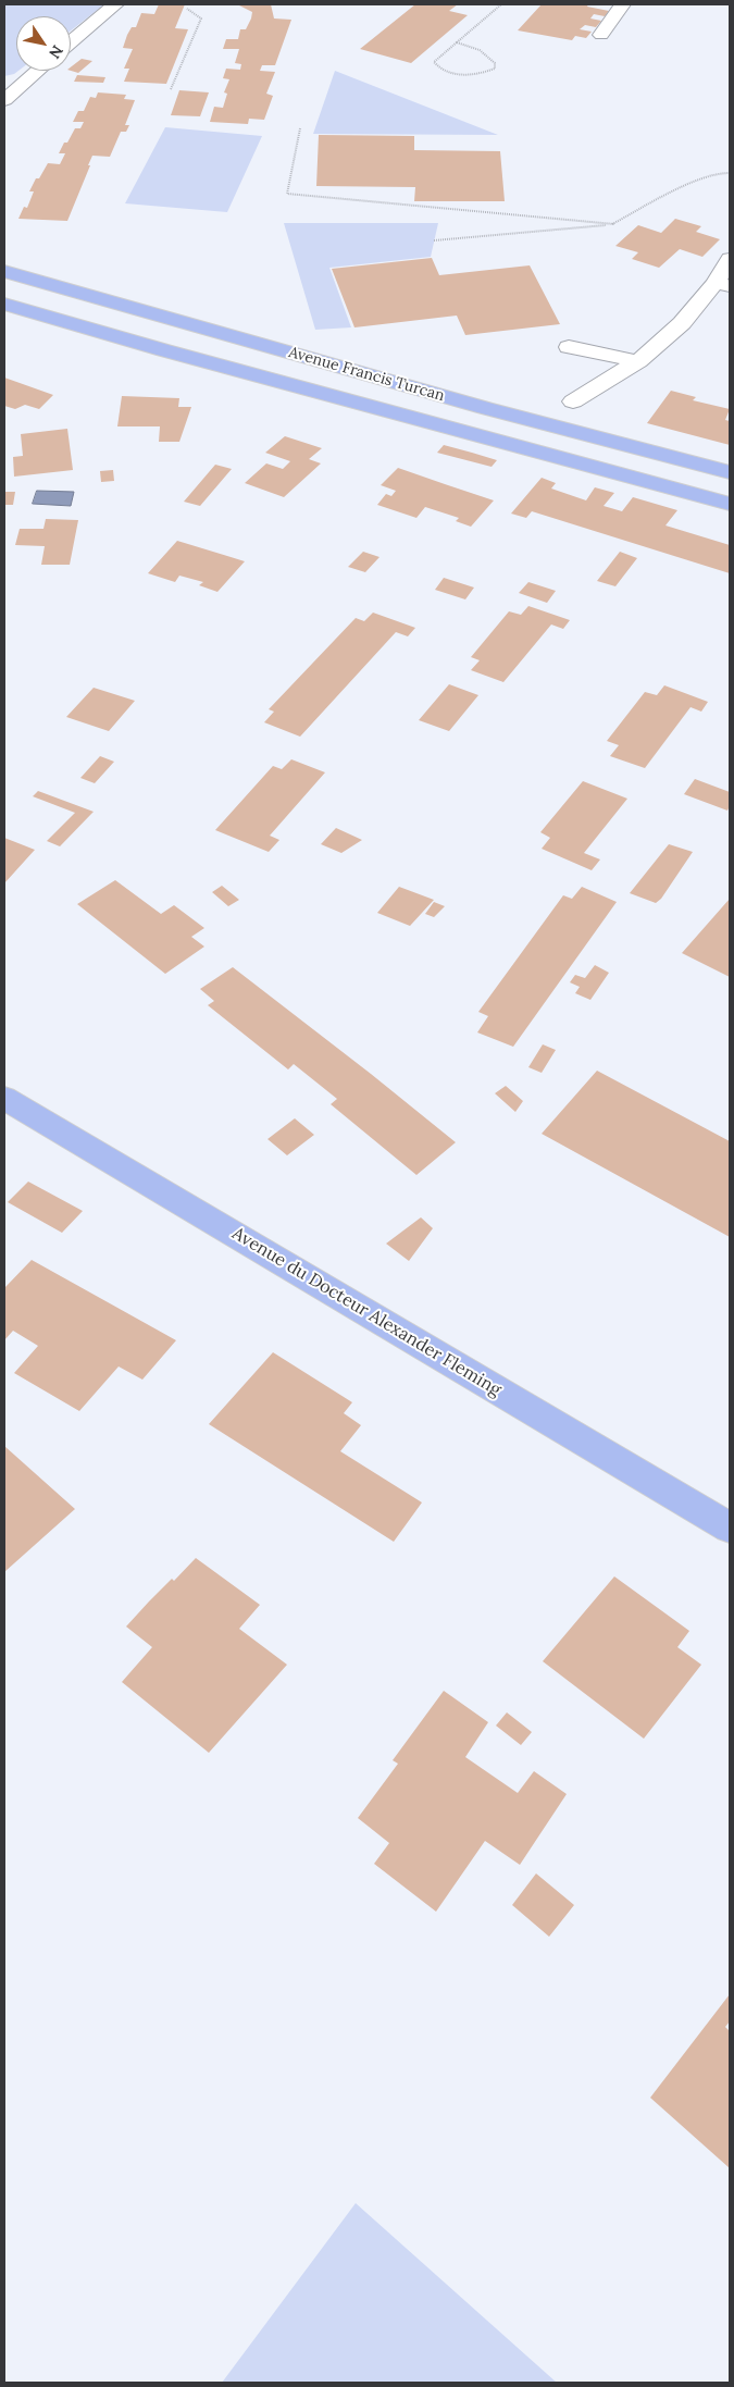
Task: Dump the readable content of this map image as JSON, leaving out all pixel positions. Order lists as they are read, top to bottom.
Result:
{
  "streets": {
    "main road": ["Avenue Francis Turcan", "Avenue du Docteur Alexander Fleming"]
  },
  "north": "bottom right"
}
